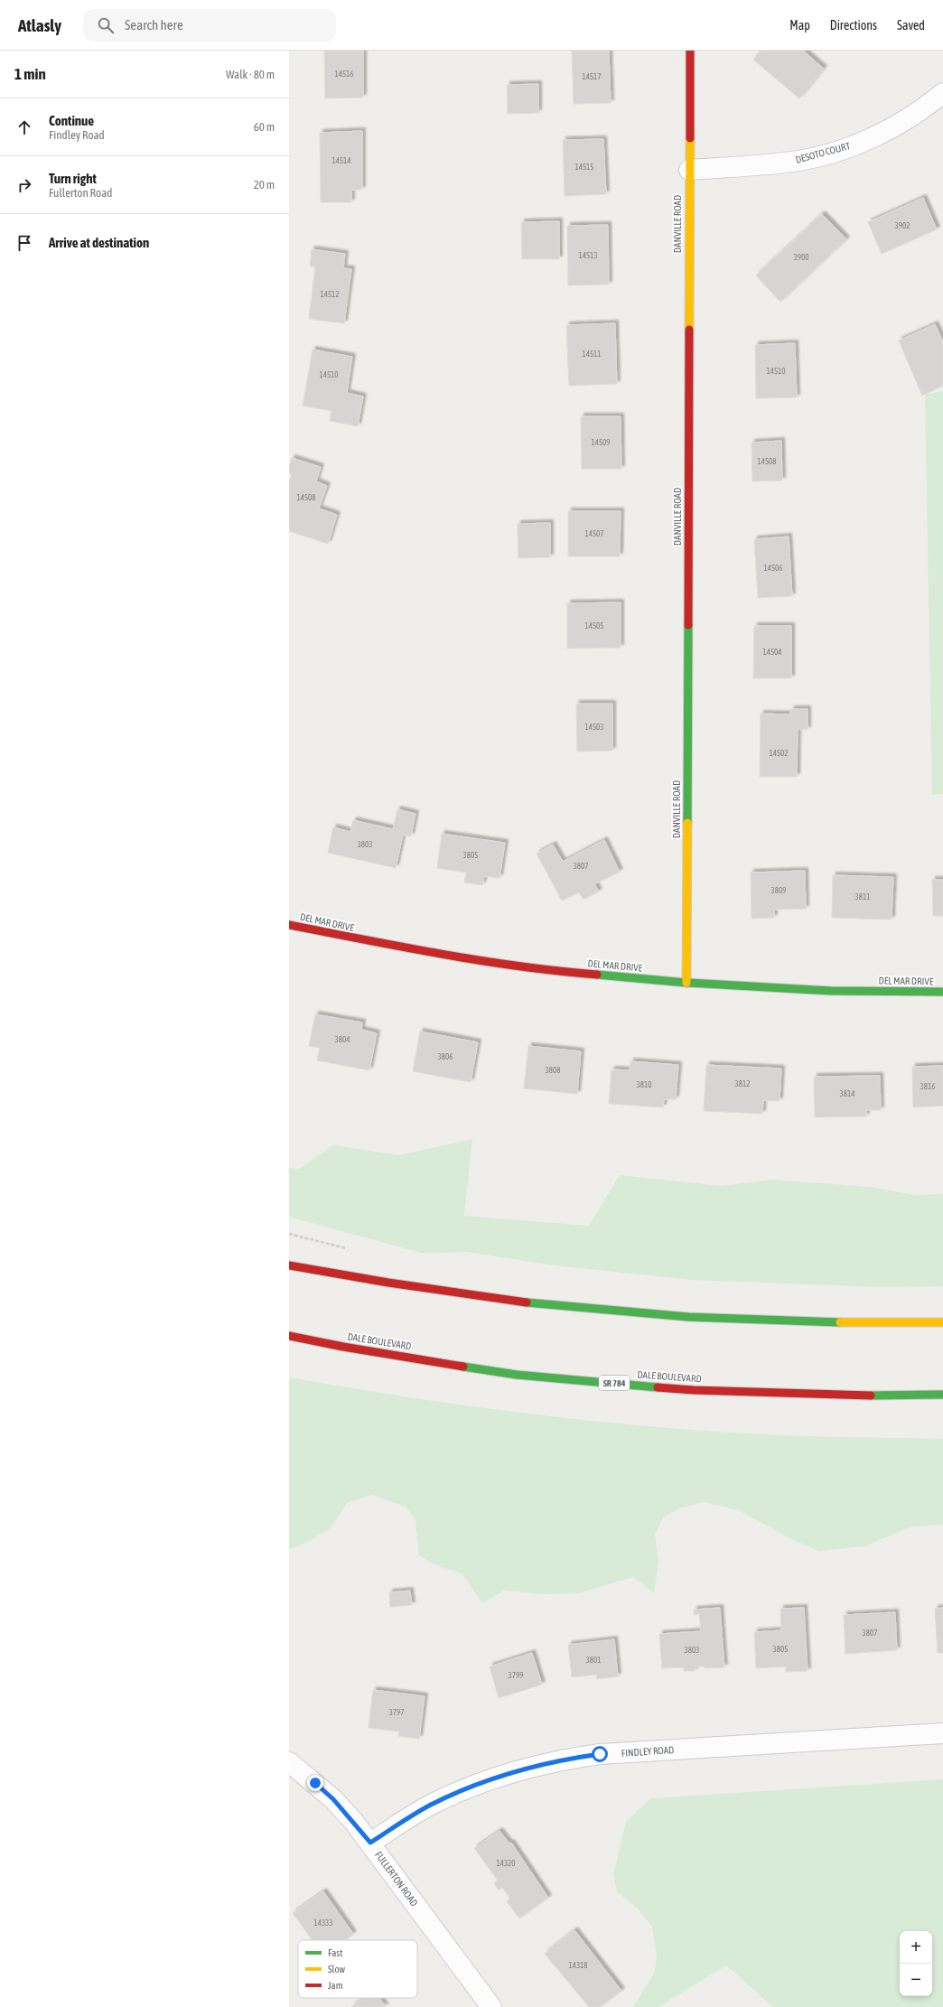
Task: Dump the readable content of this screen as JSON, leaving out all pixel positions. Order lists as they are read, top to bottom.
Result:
{
  "streets": {
    "street": [
      "DESOTO COURT",
      "DANVILLE ROAD",
      "DEL MAR DRIVE",
      "DALE BOULEVARD",
      "SR 784",
      "FINDLEY ROAD",
      "FULLERTON ROAD"
    ]
  },
  "crossings": [
    ["DESOTO COURT", "DANVILLE ROAD"],
    ["DANVILLE ROAD", "DEL MAR DRIVE"],
    ["FINDLEY ROAD", "FULLERTON ROAD"]
  ],
  "house_numbers": [
    "14516",
    "14517",
    "14514",
    "14515",
    "3902",
    "14513",
    "3900",
    "14512",
    "14511",
    "14510",
    "14510",
    "14509",
    "14508",
    "14508",
    "14507",
    "14506",
    "14505",
    "14504",
    "14503",
    "14502",
    "3803",
    "3805",
    "3807",
    "3809",
    "3811",
    "3804",
    "3806",
    "3808",
    "3812",
    "3810",
    "3816",
    "3814",
    "3807",
    "3805",
    "3803",
    "3801",
    "3799",
    "3797",
    "14320",
    "14333",
    "14318"
  ],
  "legend": ["Fast", "Slow", "Jam"],
  "page": {
    "header": "Atlasly",
    "search": "Search here",
    "nav": ["Map", "Directions", "Saved"],
    "heading": ["1 min", "Walk · 80 m"],
    "list": [
      ["Continue", "Findley Road", "60 m"],
      ["Turn right", "Fullerton Road", "20 m"],
      "Arrive at destination"
    ],
    "map_buttons": ["+", "−"]
  }
}
